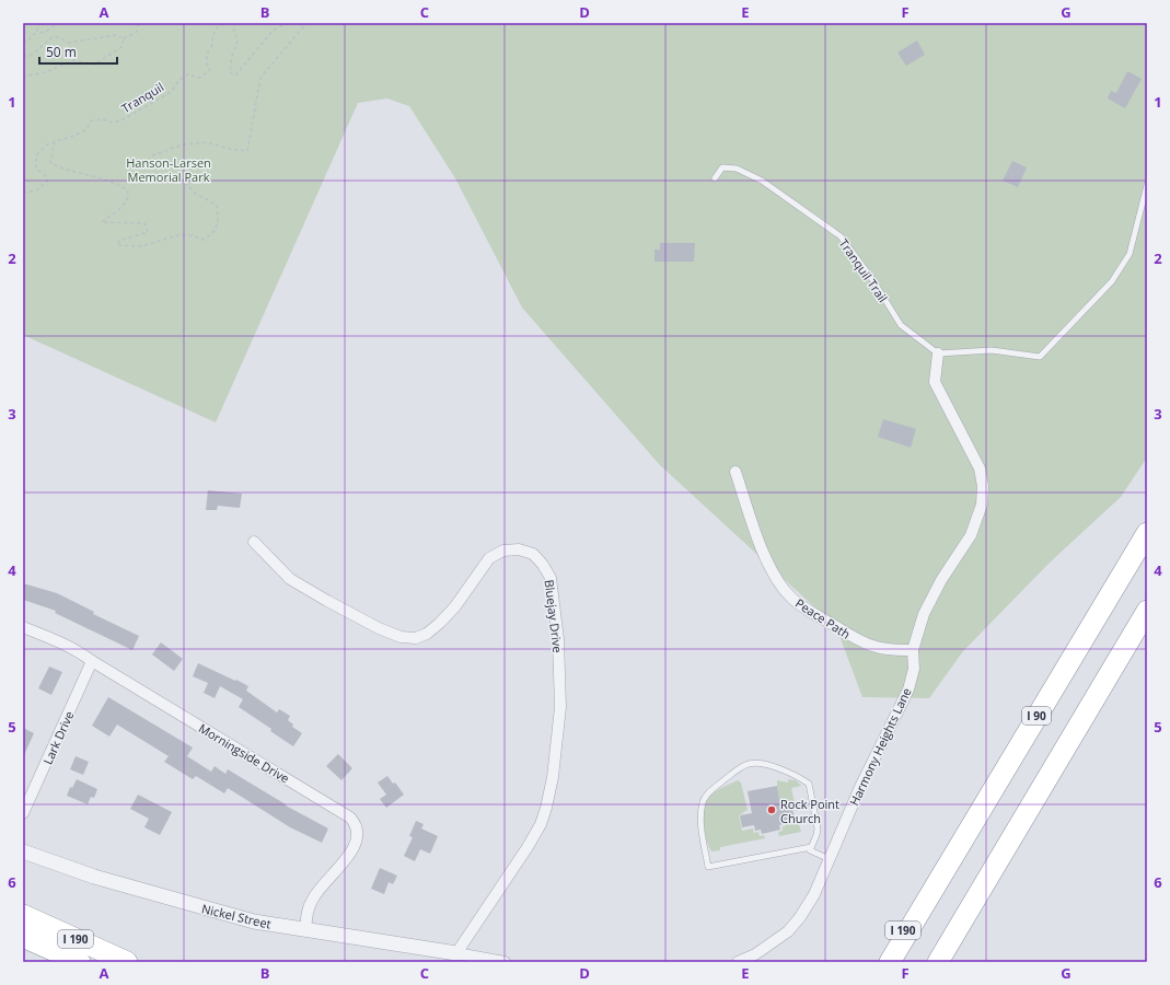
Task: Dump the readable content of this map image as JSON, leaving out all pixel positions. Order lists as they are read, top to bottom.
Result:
{
  "streets": {
    "highway": ["I 90", "I 190"],
    "street": [
      "Bluejay Drive",
      "Peace Path",
      "Lark Drive",
      "Harmony Heights Lane",
      "Morningside Drive",
      "Nickel Street"
    ],
    "lane": ["Tranquil Trail"],
    "path": ["Tranquil"]
  },
  "crossings": [
    ["Tranquil Trail", "Harmony Heights Lane"],
    ["Bluejay Drive", "Nickel Street"],
    ["Peace Path", "Harmony Heights Lane"],
    ["I 90", "I 190"],
    ["Lark Drive", "Morningside Drive"],
    ["Morningside Drive", "Nickel Street"]
  ],
  "parks": ["Hanson-Larsen Memorial Park"],
  "places": ["Rock Point Church"],
  "scale_bar": "50 m",
  "grid": {
    "columns": [
      "A",
      "B",
      "C",
      "D",
      "E",
      "F",
      "G"
    ],
    "rows": [
      "1",
      "2",
      "3",
      "4",
      "5",
      "6"
    ]
  }
}
